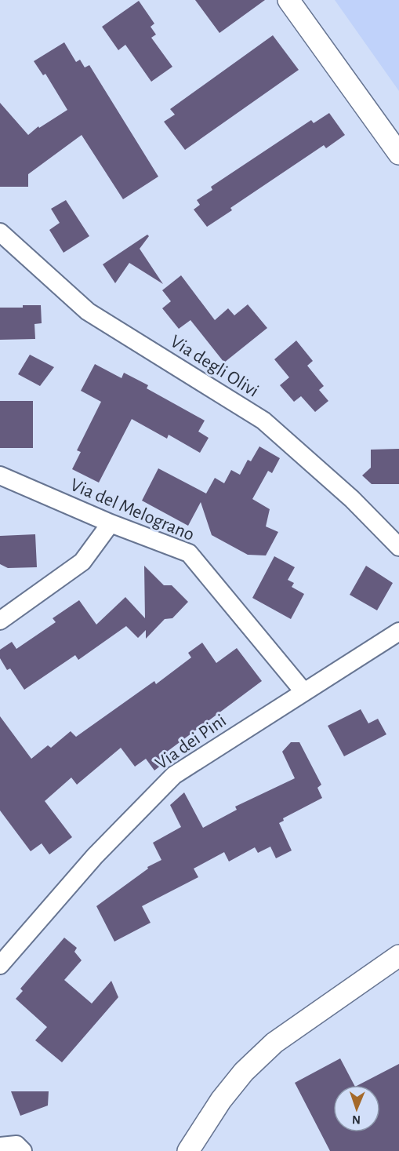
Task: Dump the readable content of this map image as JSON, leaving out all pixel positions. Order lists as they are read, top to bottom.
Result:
{
  "streets": {
    "street": ["Via degli Olivi", "Via del Melograno", "Via dei Pini"]
  },
  "crossings": [
    ["Via del Melograno", "Via dei Pini"]
  ],
  "north": "bottom"
}
